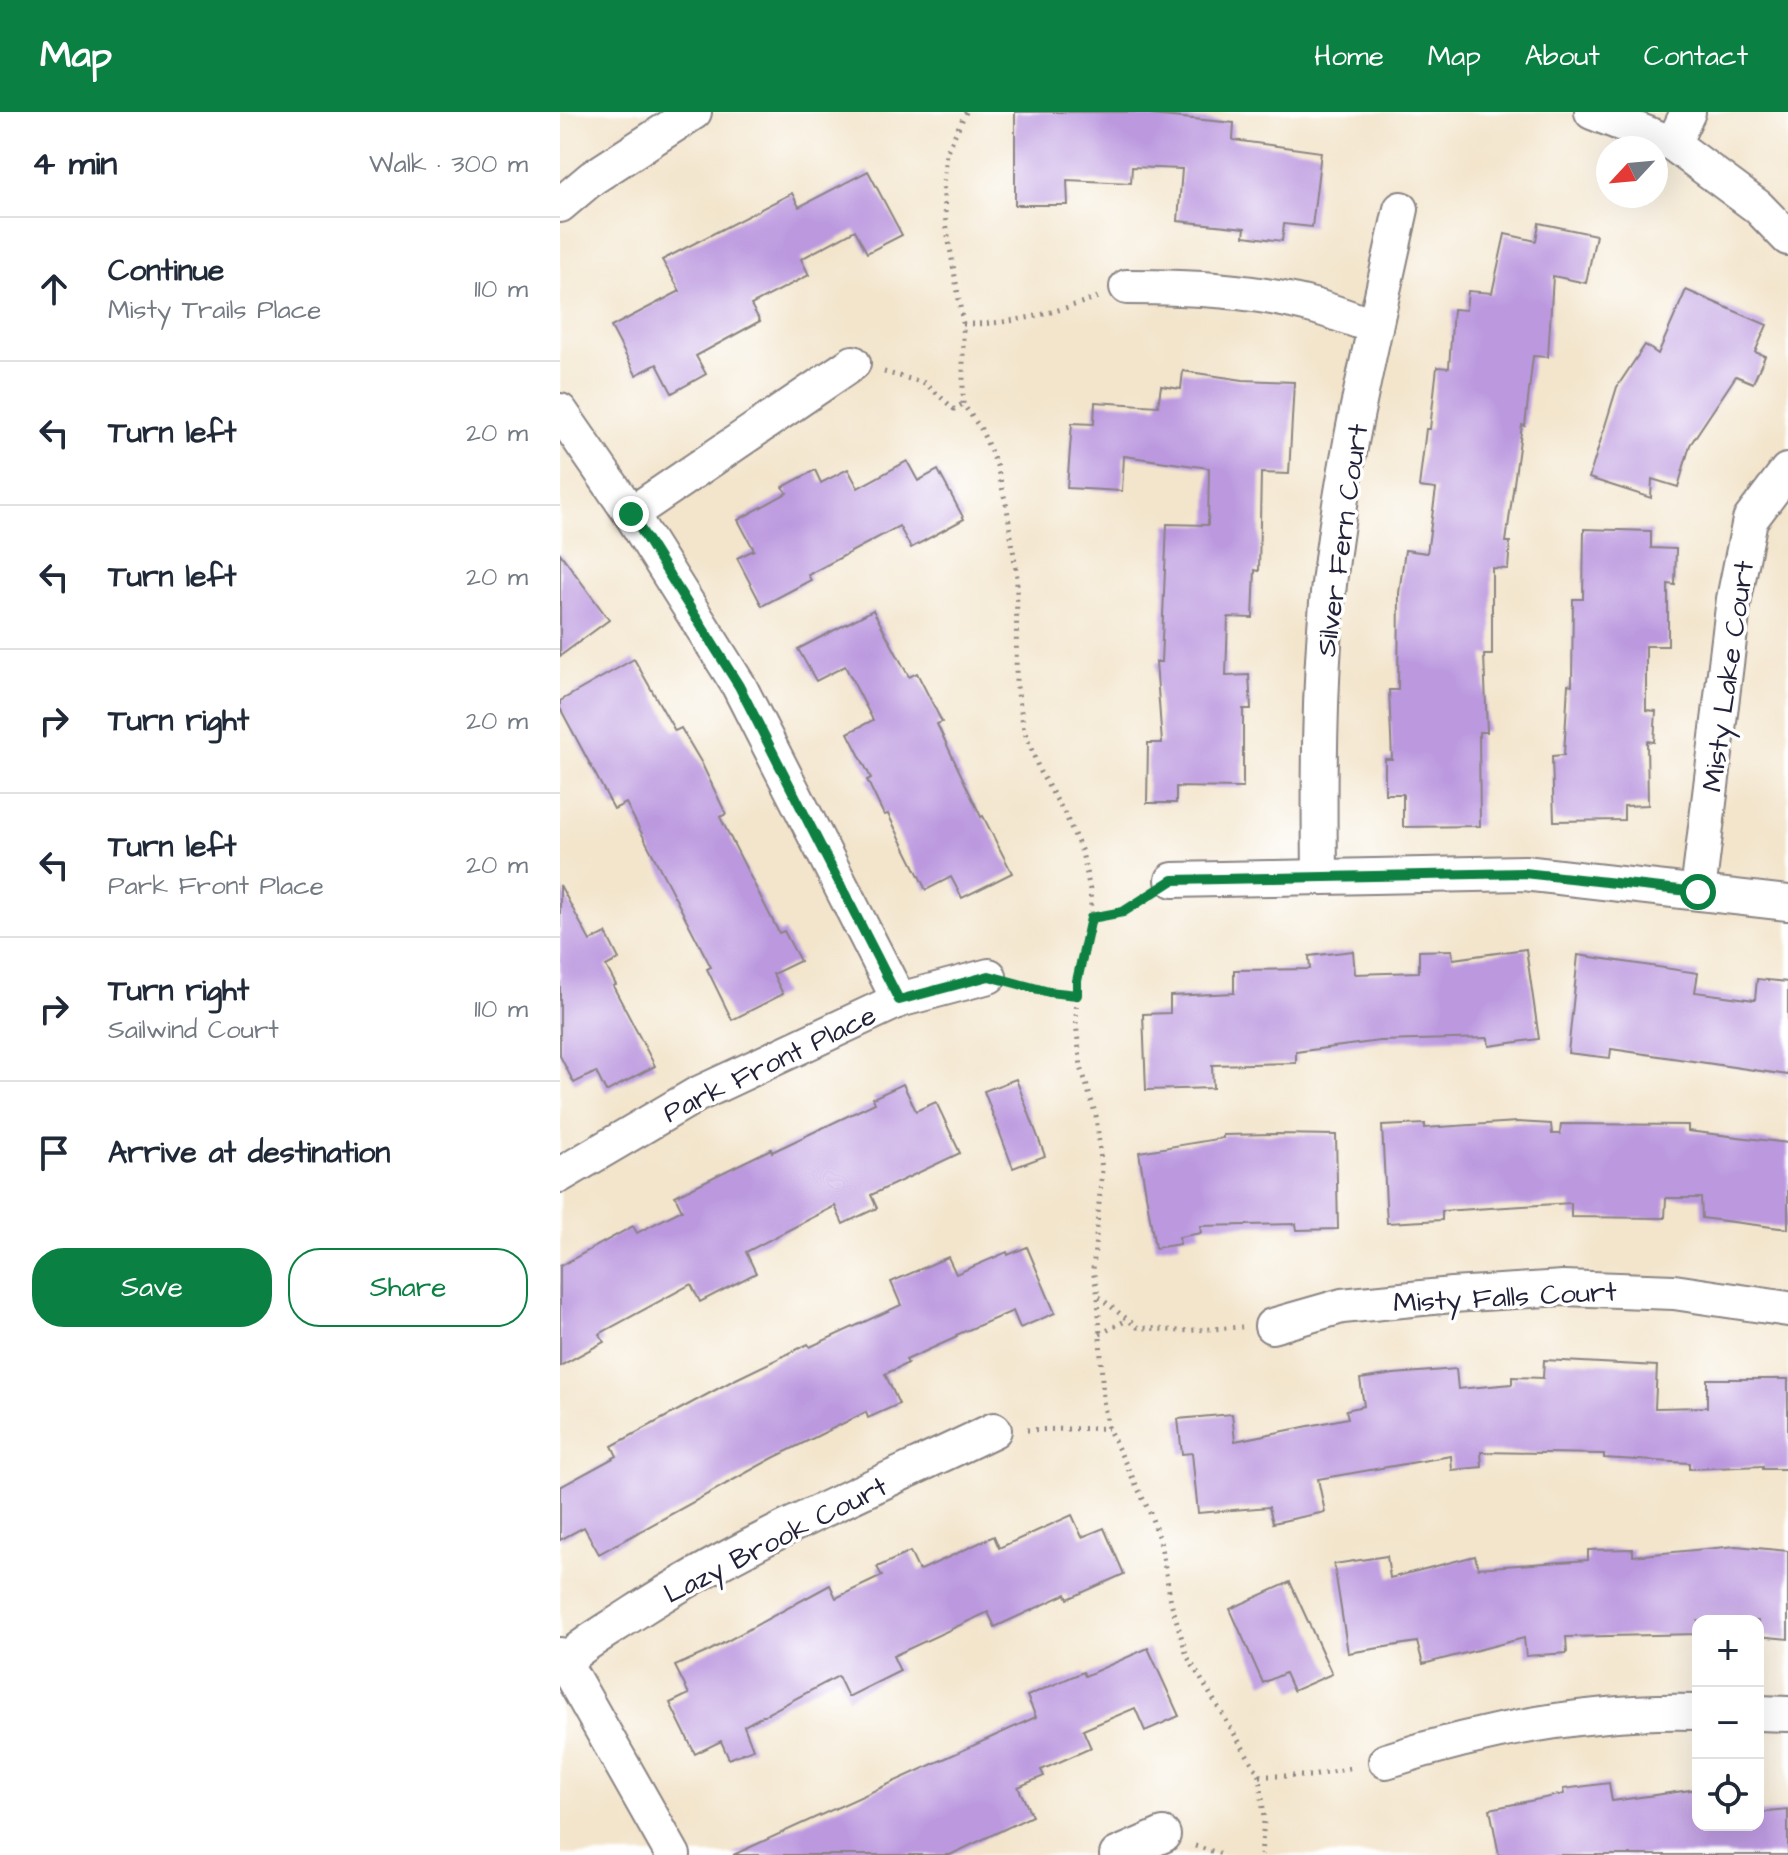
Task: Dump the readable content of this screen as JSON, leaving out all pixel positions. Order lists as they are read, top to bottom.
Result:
{
  "streets": {
    "street": [
      "Silver Fern Court",
      "Misty Lake Court",
      "Park Front Place",
      "Misty Falls Court",
      "Lazy Brook Court"
    ]
  },
  "north": "bottom left",
  "page": {
    "header": "Map",
    "nav": [
      "Home",
      "Map",
      "About",
      "Contact"
    ],
    "heading": ["4 min", "Walk · 300 m"],
    "list": [
      ["Continue", "Misty Trails Place", "110 m"],
      ["Turn left", "20 m"],
      ["Turn left", "20 m"],
      ["Turn right", "20 m"],
      ["Turn left", "Park Front Place", "20 m"],
      ["Turn right", "Sailwind Court", "110 m"],
      "Arrive at destination"
    ],
    "buttons": ["Save", "Share"],
    "map_buttons": ["+", "−"]
  }
}
